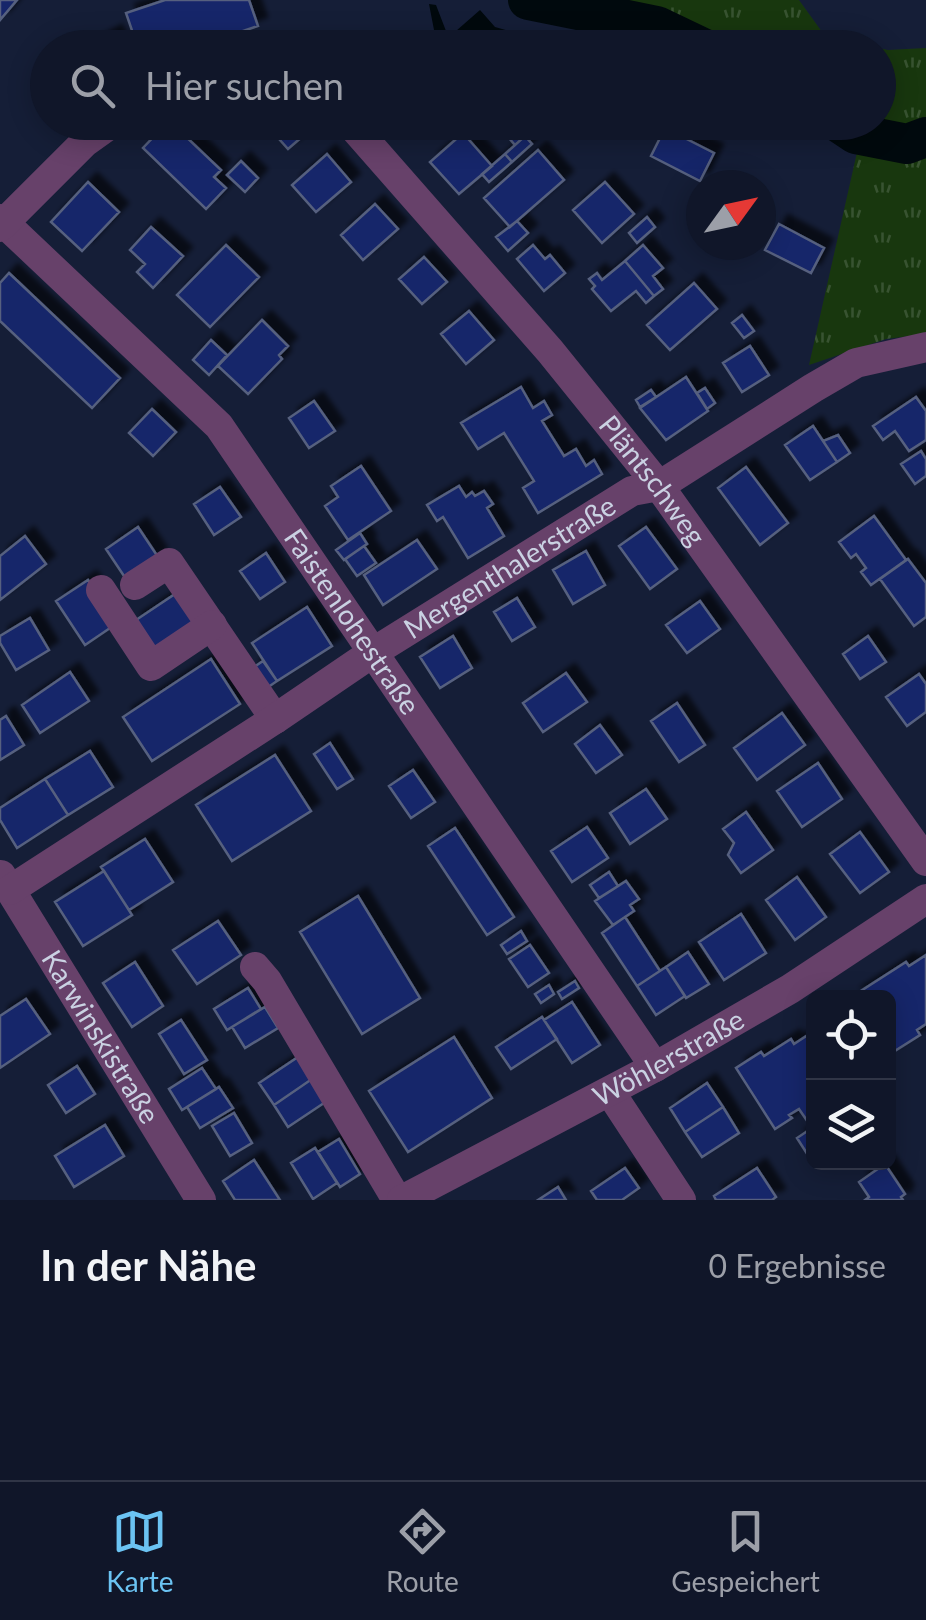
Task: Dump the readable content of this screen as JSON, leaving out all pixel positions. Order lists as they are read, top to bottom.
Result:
{
  "streets": {
    "street": [
      "Pläntschweg",
      "Mergenthalerstraße",
      "Faistenlohestraße",
      "Karwinskistraße",
      "Wöhlerstraße"
    ]
  },
  "crossings": [
    ["Pläntschweg", "Mergenthalerstraße"],
    ["Mergenthalerstraße", "Faistenlohestraße"],
    ["Mergenthalerstraße", "Karwinskistraße"],
    ["Faistenlohestraße", "Wöhlerstraße"]
  ],
  "north": "top right",
  "page": {
    "search": "Hier suchen",
    "heading": ["In der Nähe", "0 Ergebnisse"],
    "nav": ["Karte", "Route", "Gespeichert"]
  }
}
